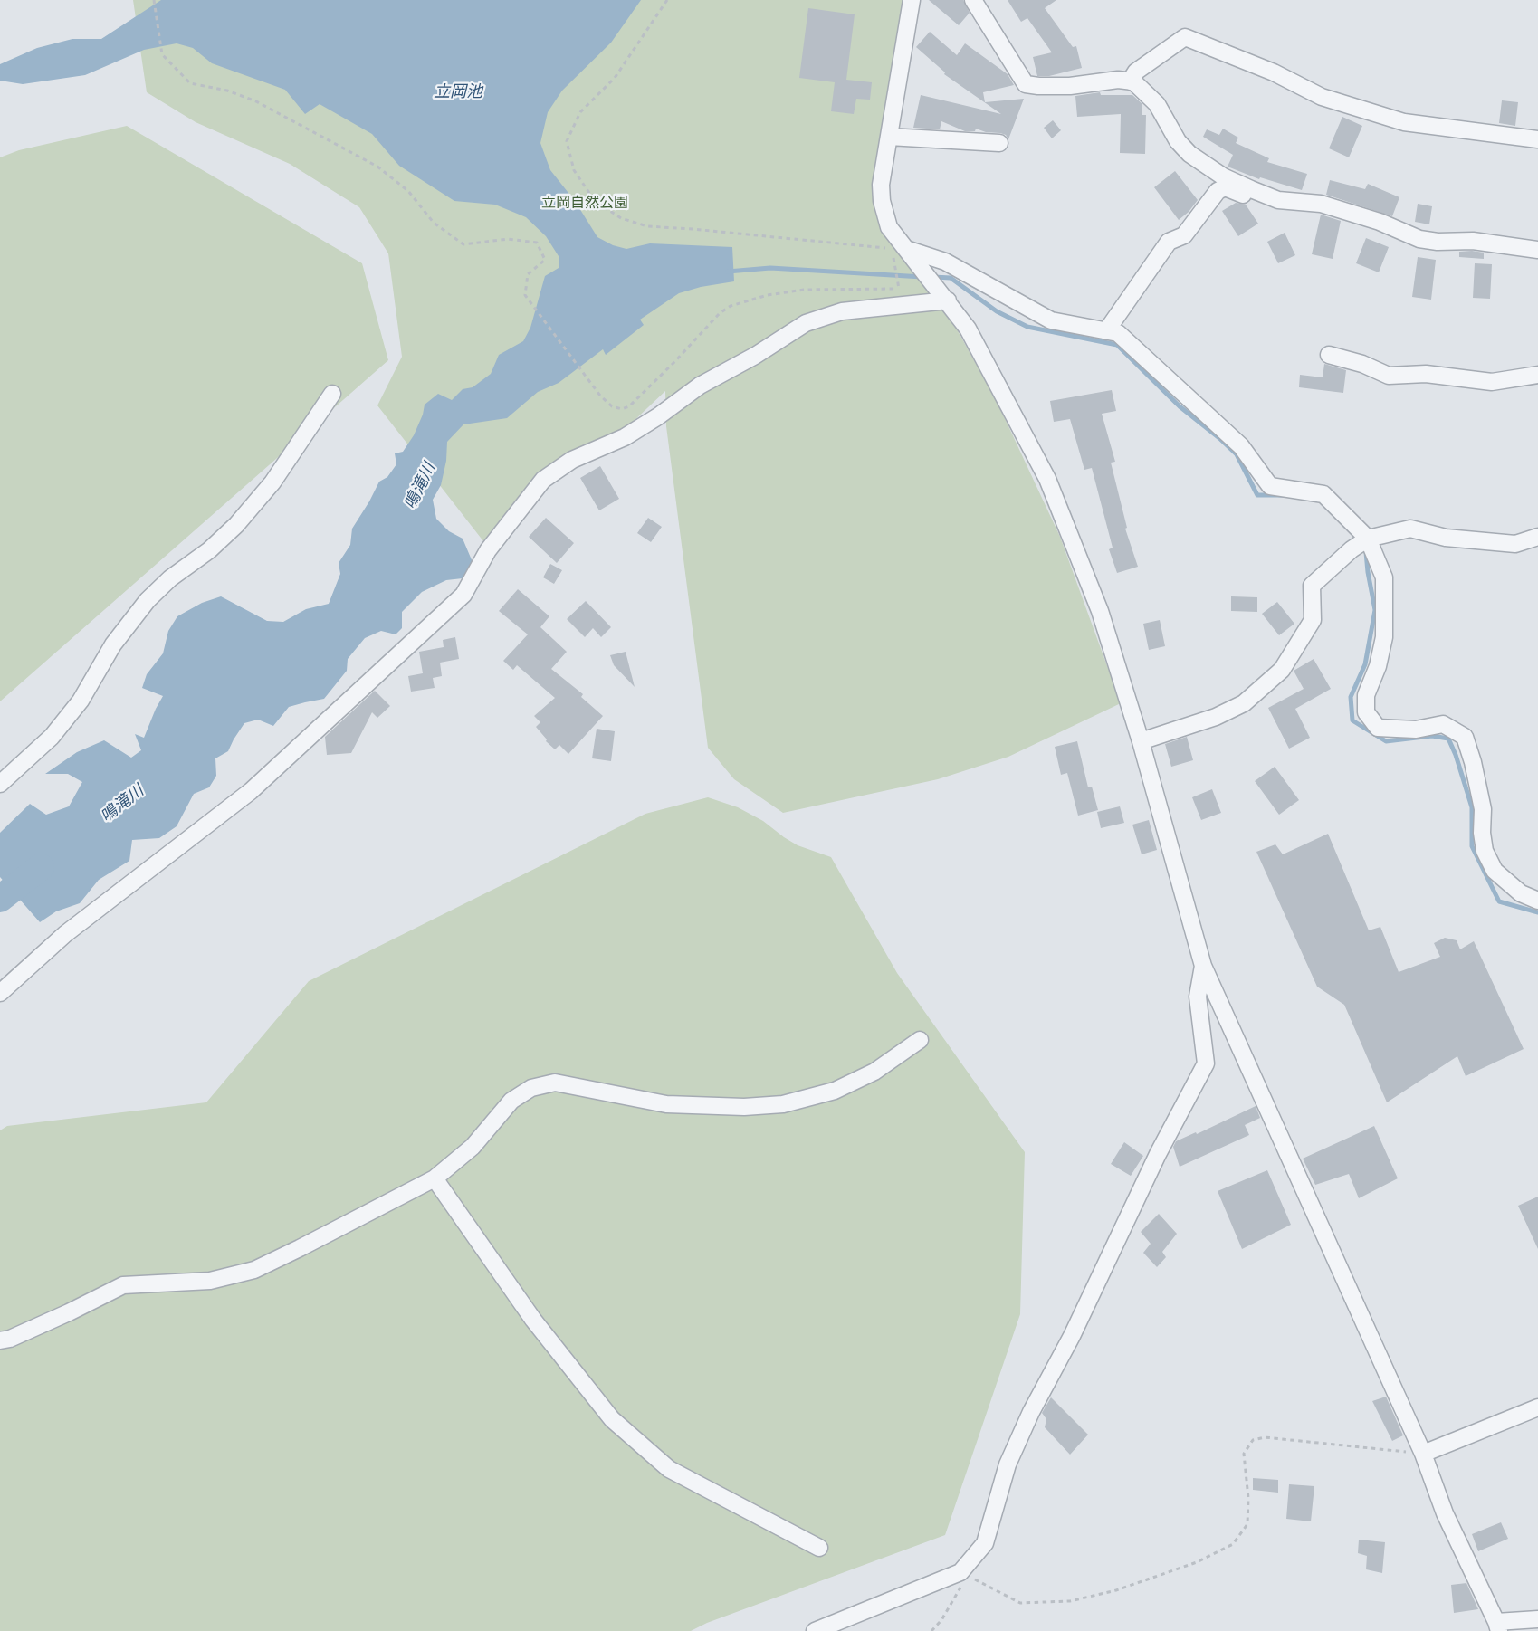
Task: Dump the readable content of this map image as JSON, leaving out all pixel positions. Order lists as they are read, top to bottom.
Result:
{
  "water": ["立岡池", "鳴滝川"],
  "parks": ["立岡自然公園"]
}
